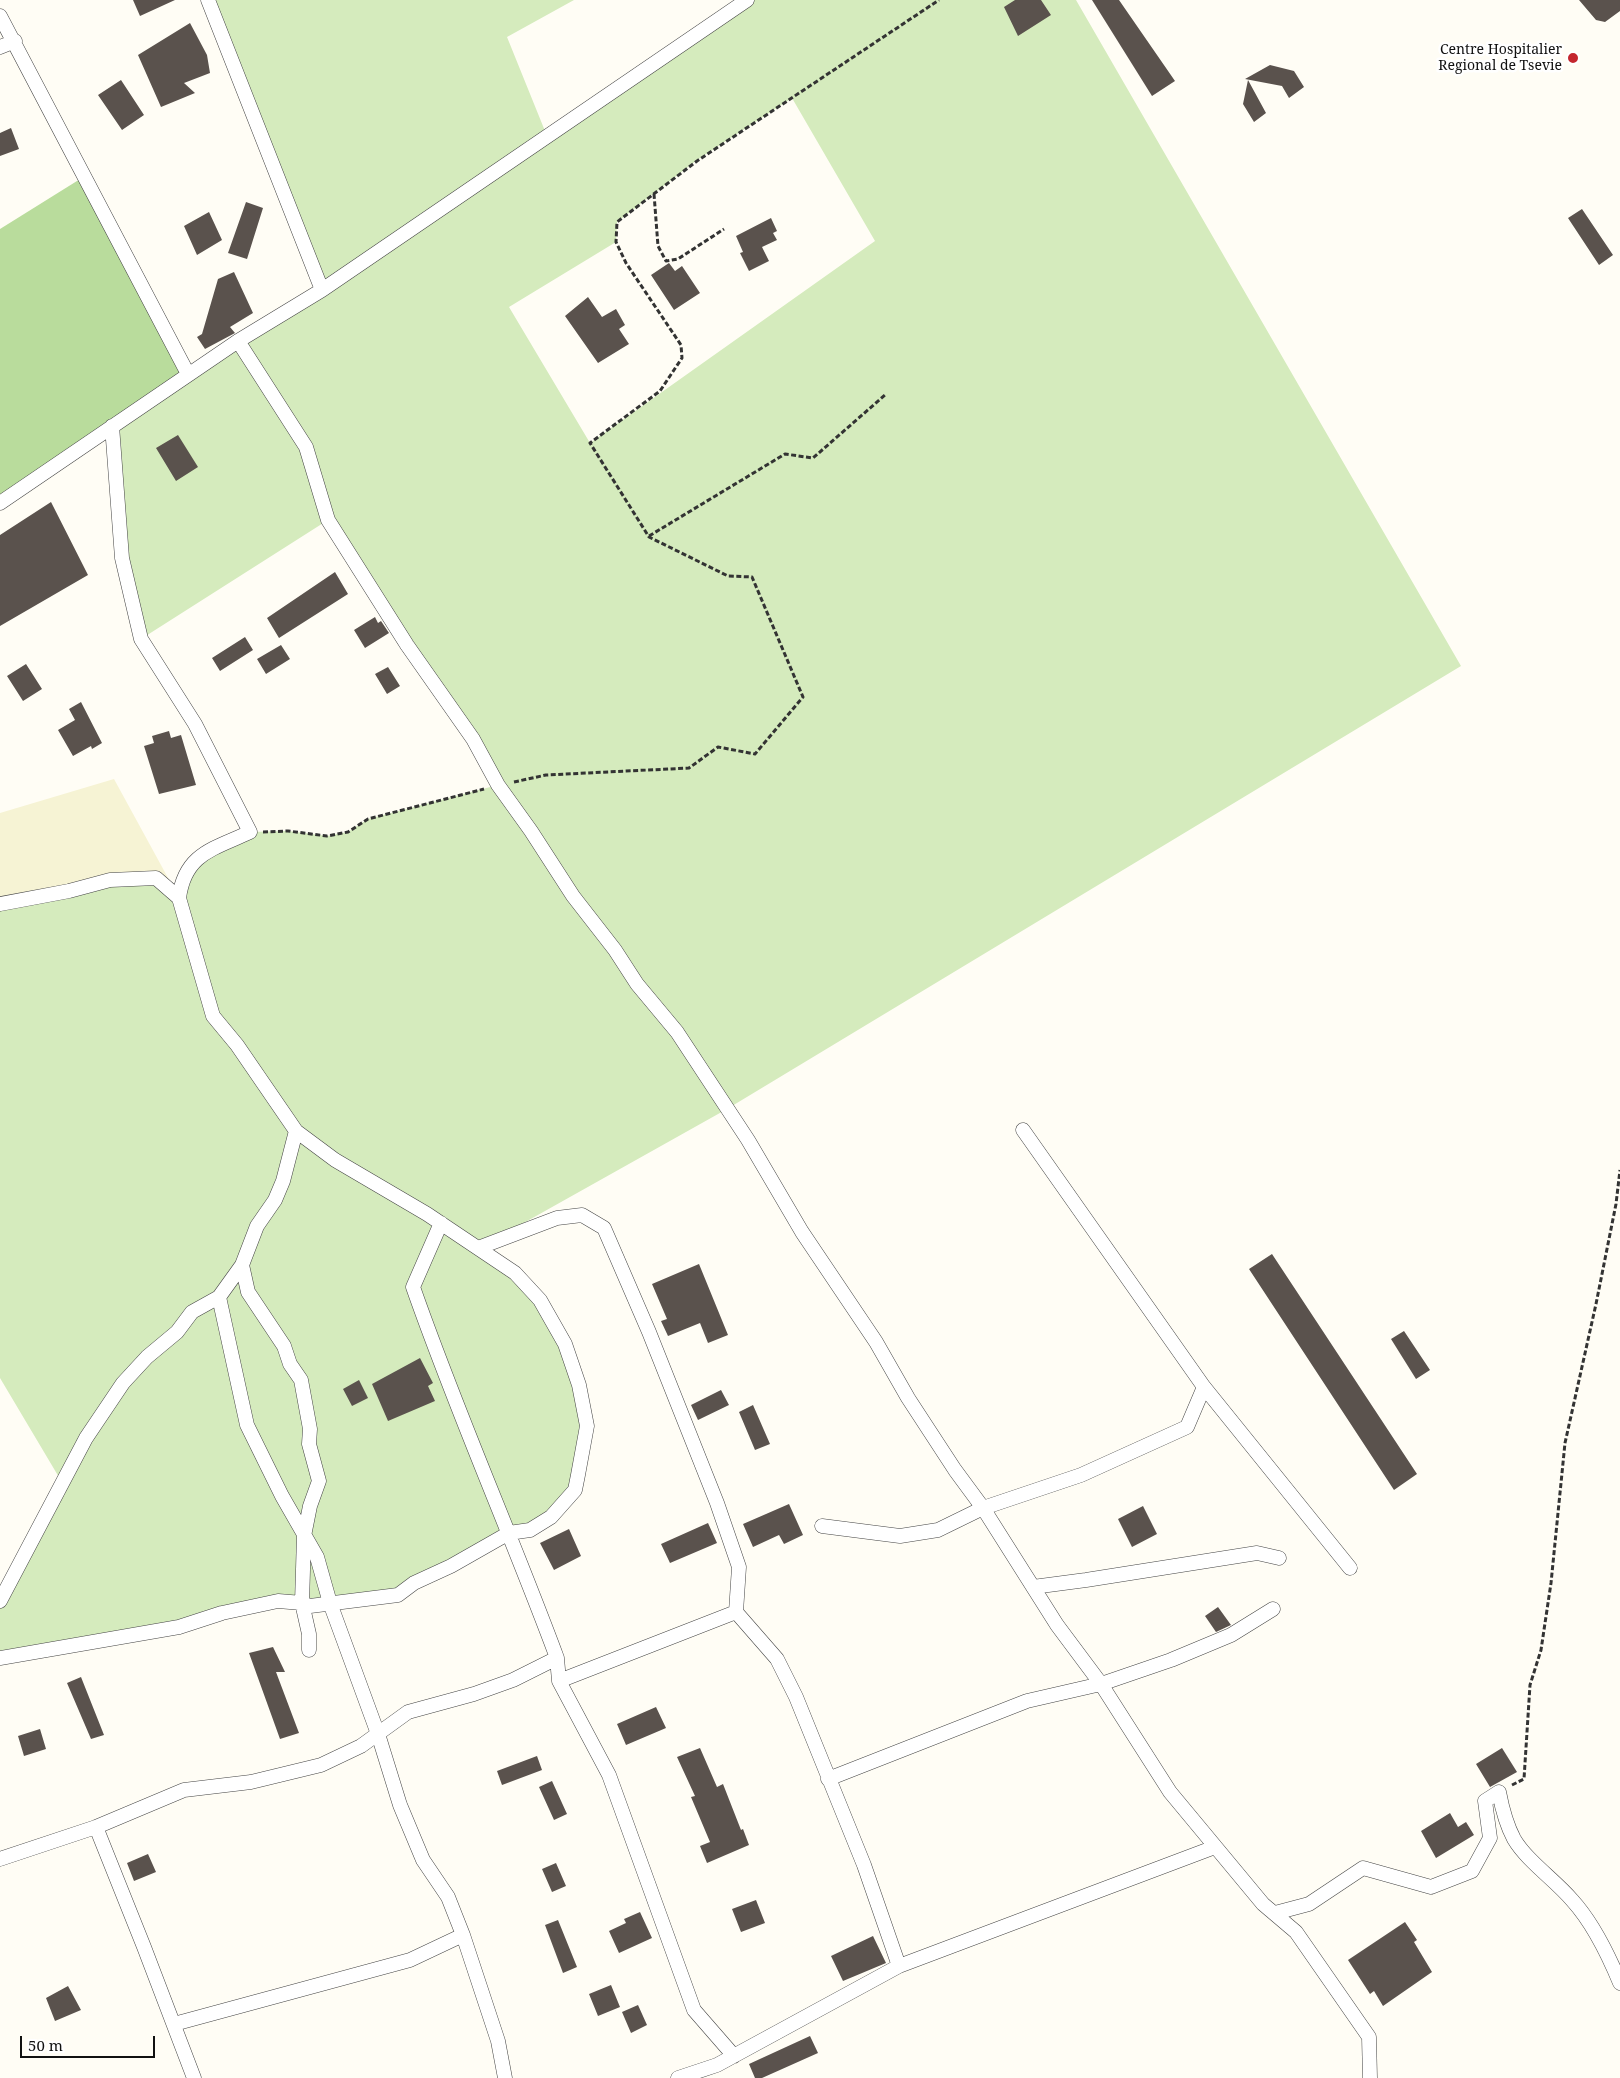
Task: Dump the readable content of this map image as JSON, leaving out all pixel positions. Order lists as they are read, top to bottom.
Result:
{
  "places": ["Centre Hospitalier Regional de Tsevie"],
  "scale_bar": "50 m"
}
